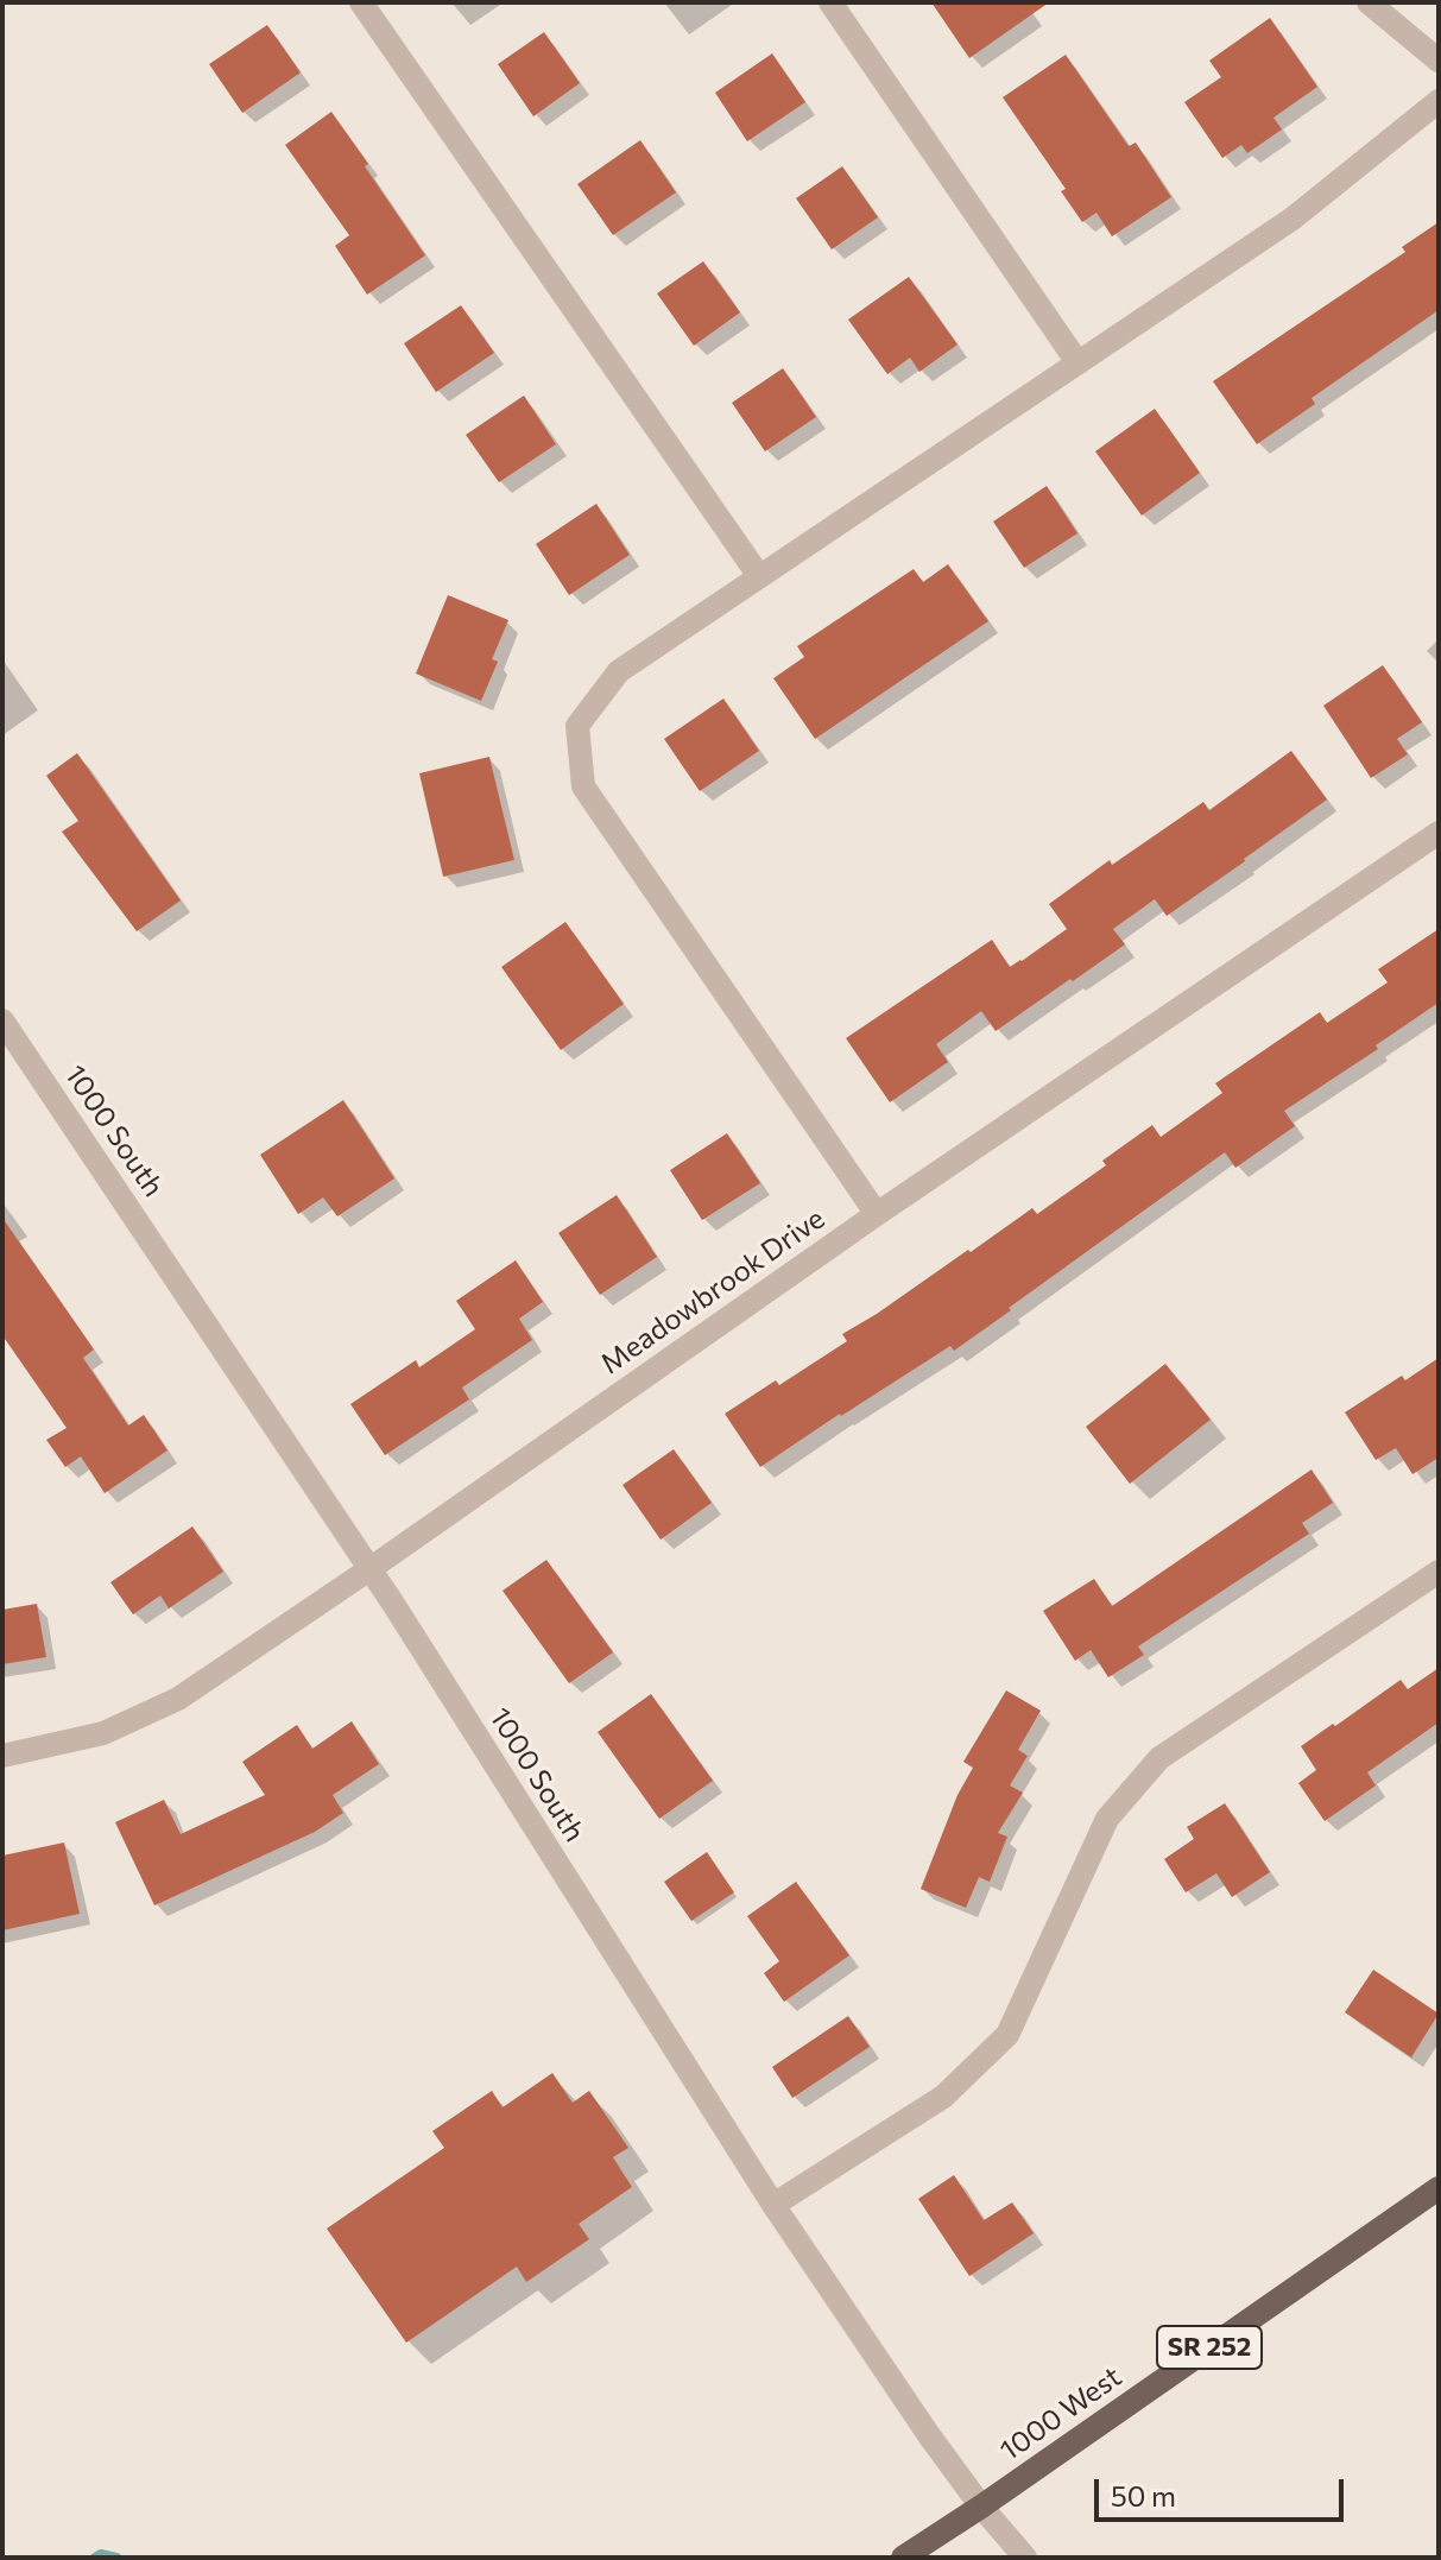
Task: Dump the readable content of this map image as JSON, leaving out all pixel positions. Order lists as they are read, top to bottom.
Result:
{
  "streets": {
    "main road": ["SR 252", "1000 West"],
    "street": ["1000 South", "Meadowbrook Drive"]
  },
  "crossings": [
    ["1000 South", "Meadowbrook Drive"],
    ["1000 South", "1000 West"]
  ],
  "scale_bar": "50 m"
}
